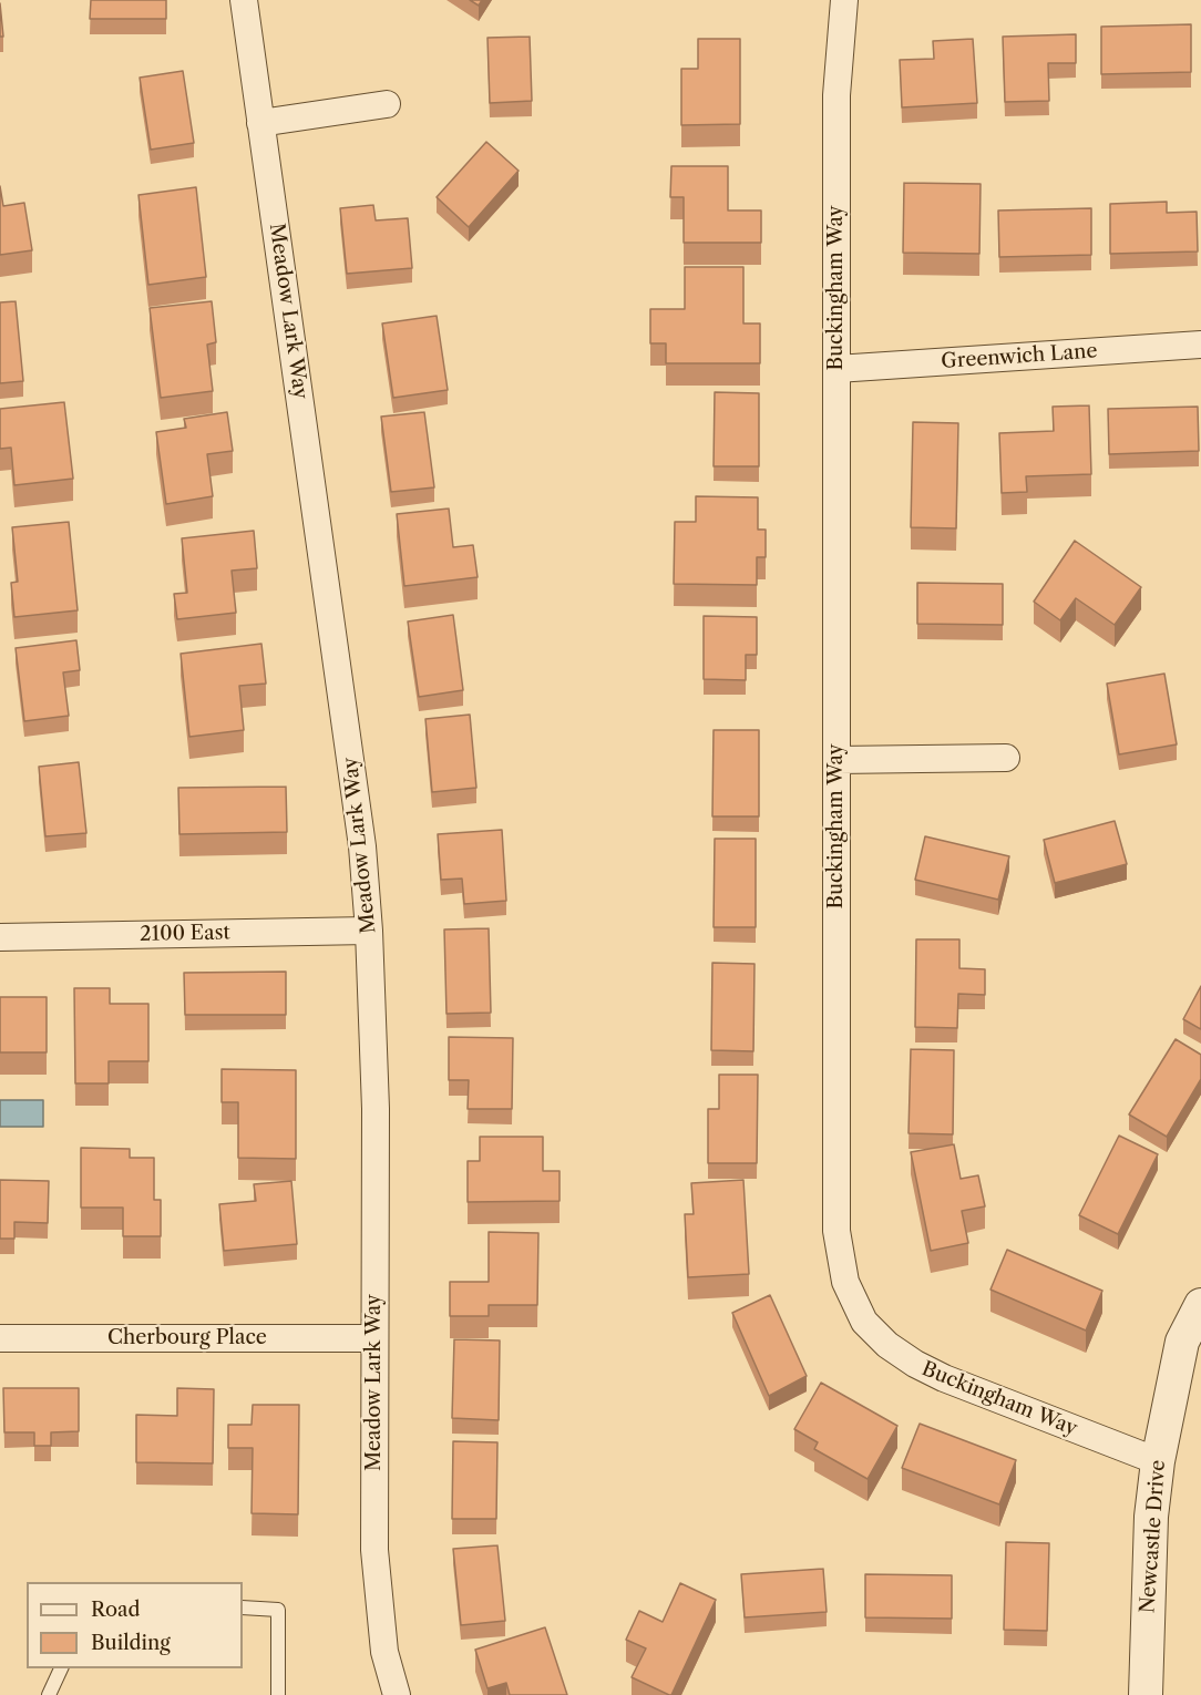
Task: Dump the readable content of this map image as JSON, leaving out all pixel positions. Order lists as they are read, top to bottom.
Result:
{
  "streets": {
    "street": [
      "Buckingham Way",
      "Meadow Lark Way",
      "Greenwich Lane",
      "2100 East",
      "Cherbourg Place",
      "Newcastle Drive"
    ]
  },
  "crossings": [
    ["Buckingham Way", "Greenwich Lane"],
    ["Buckingham Way", "Newcastle Drive"],
    ["Meadow Lark Way", "2100 East"],
    ["Meadow Lark Way", "Cherbourg Place"]
  ],
  "legend": ["Road", "Building"]
}
